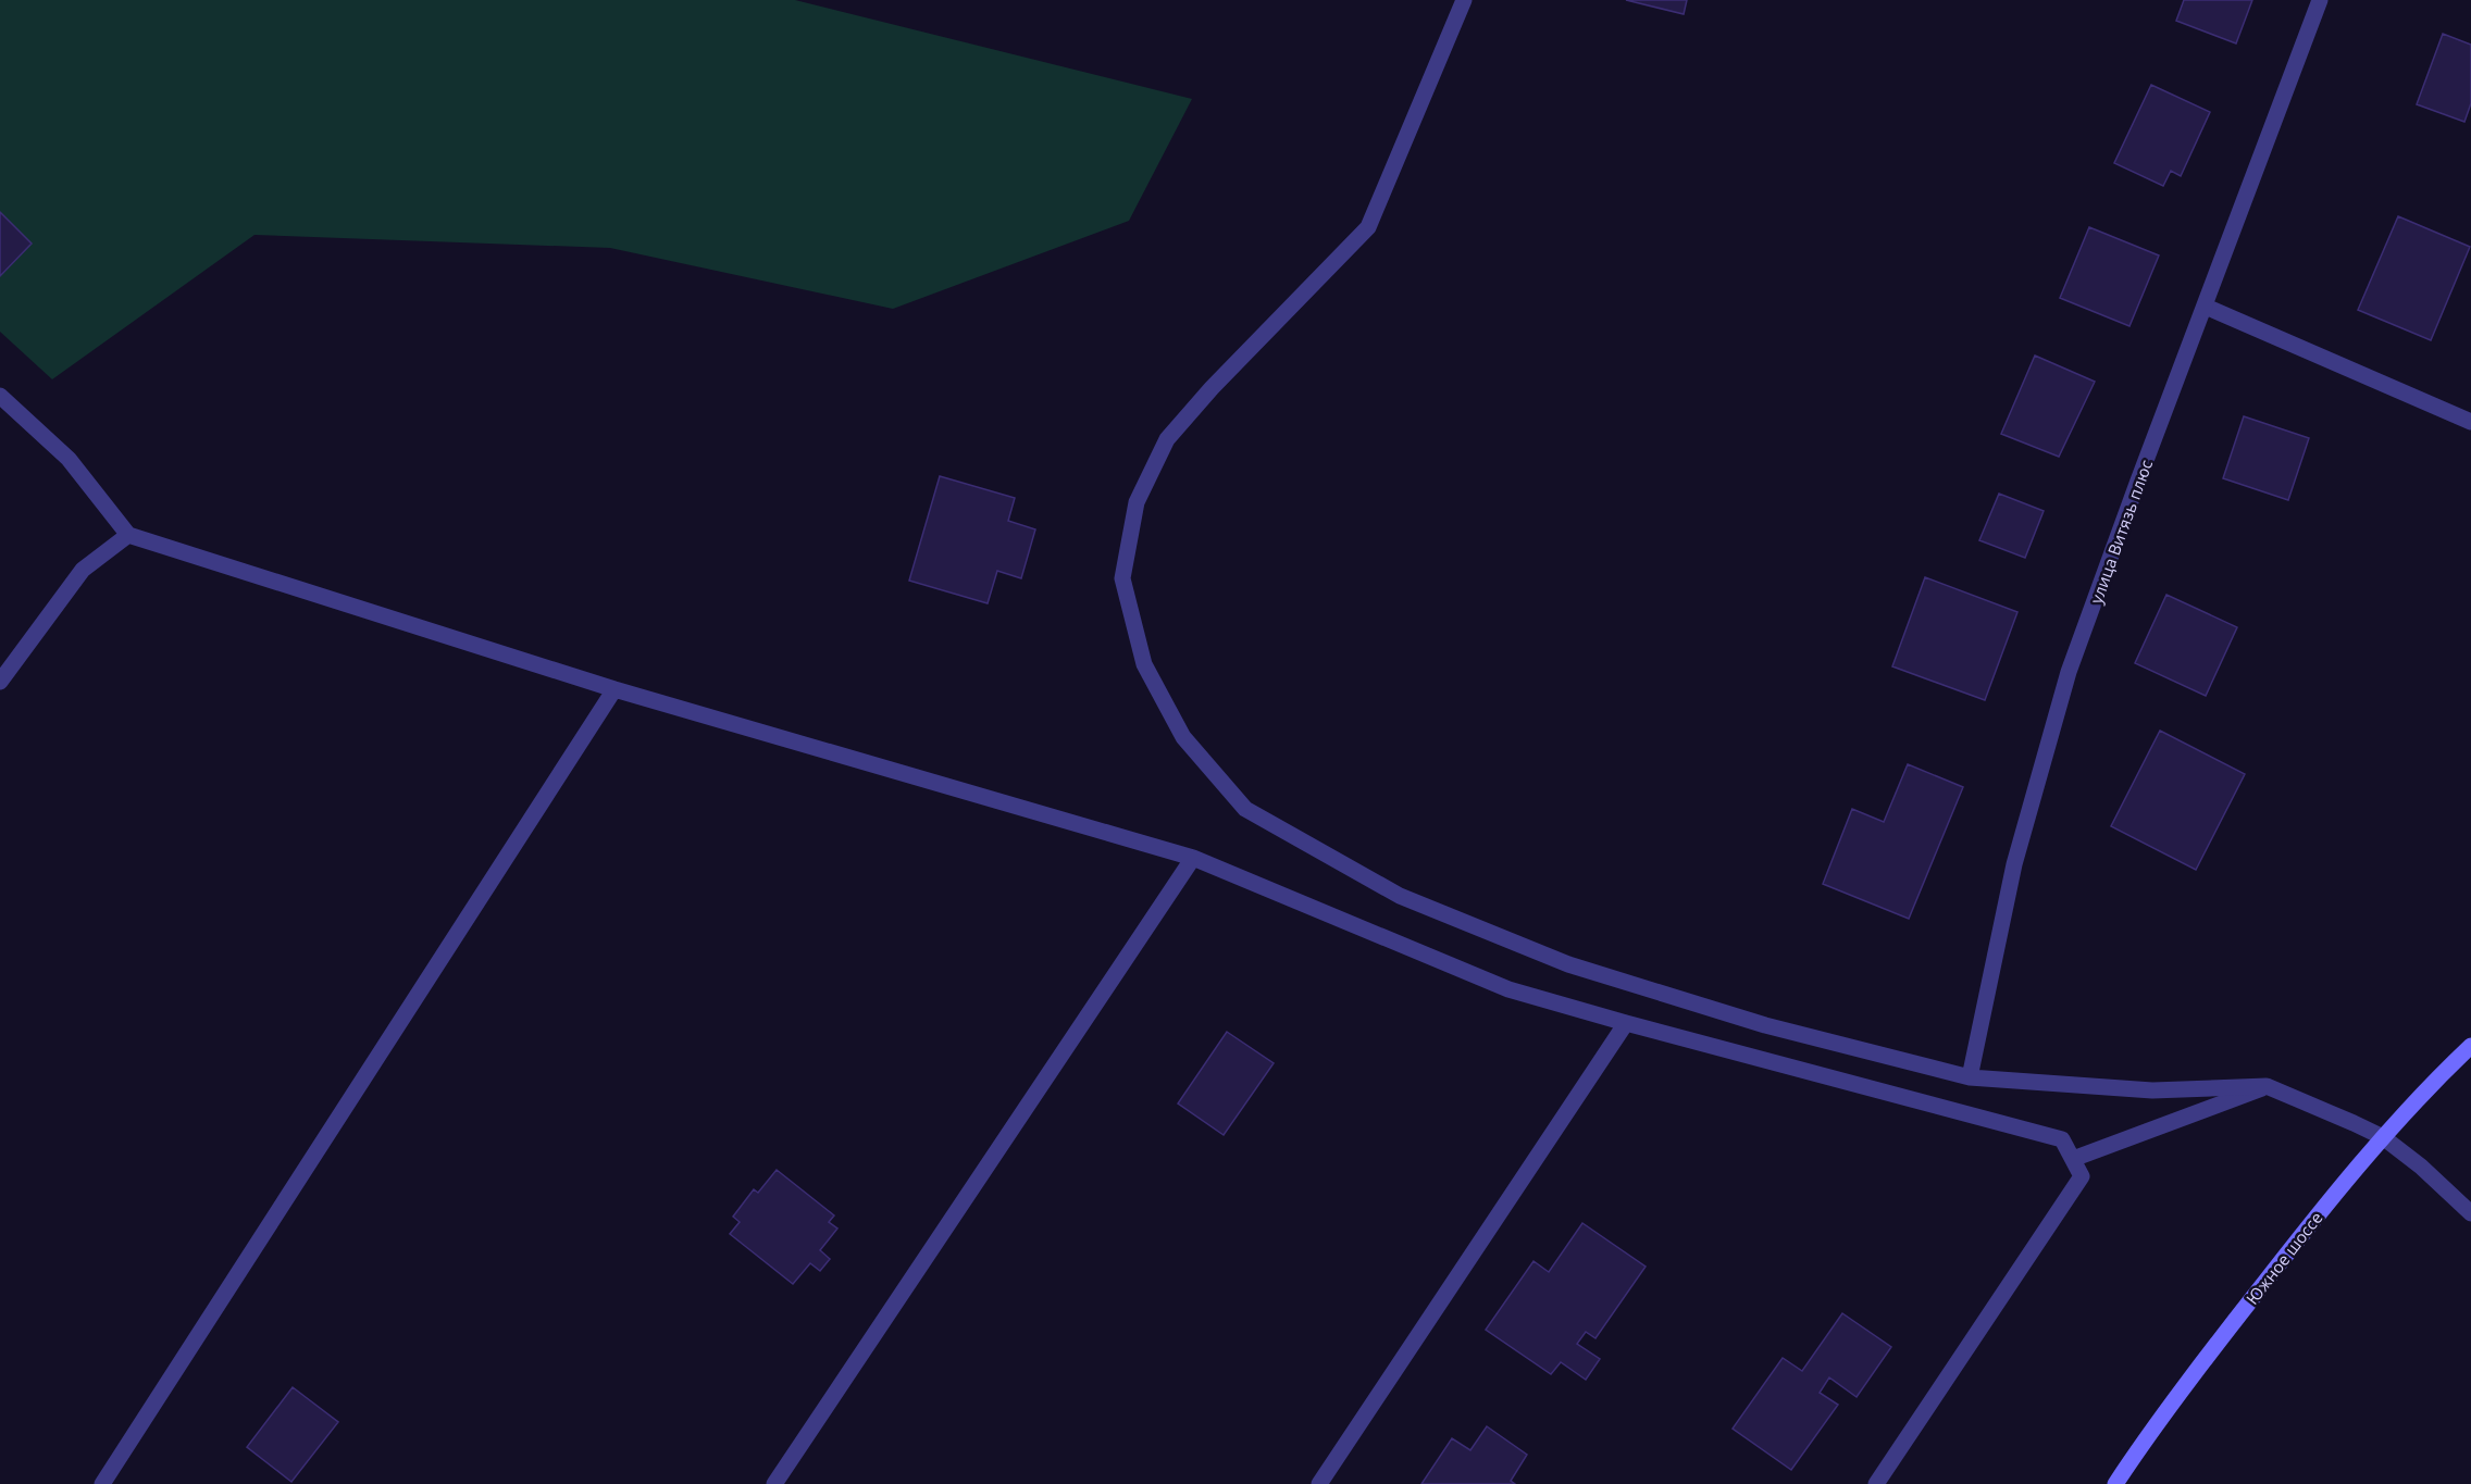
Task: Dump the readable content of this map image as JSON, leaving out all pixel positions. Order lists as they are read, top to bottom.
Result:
{
  "streets": {
    "main road": ["Южное шоссе"],
    "street": ["улица Витязь плюс"]
  }
}
